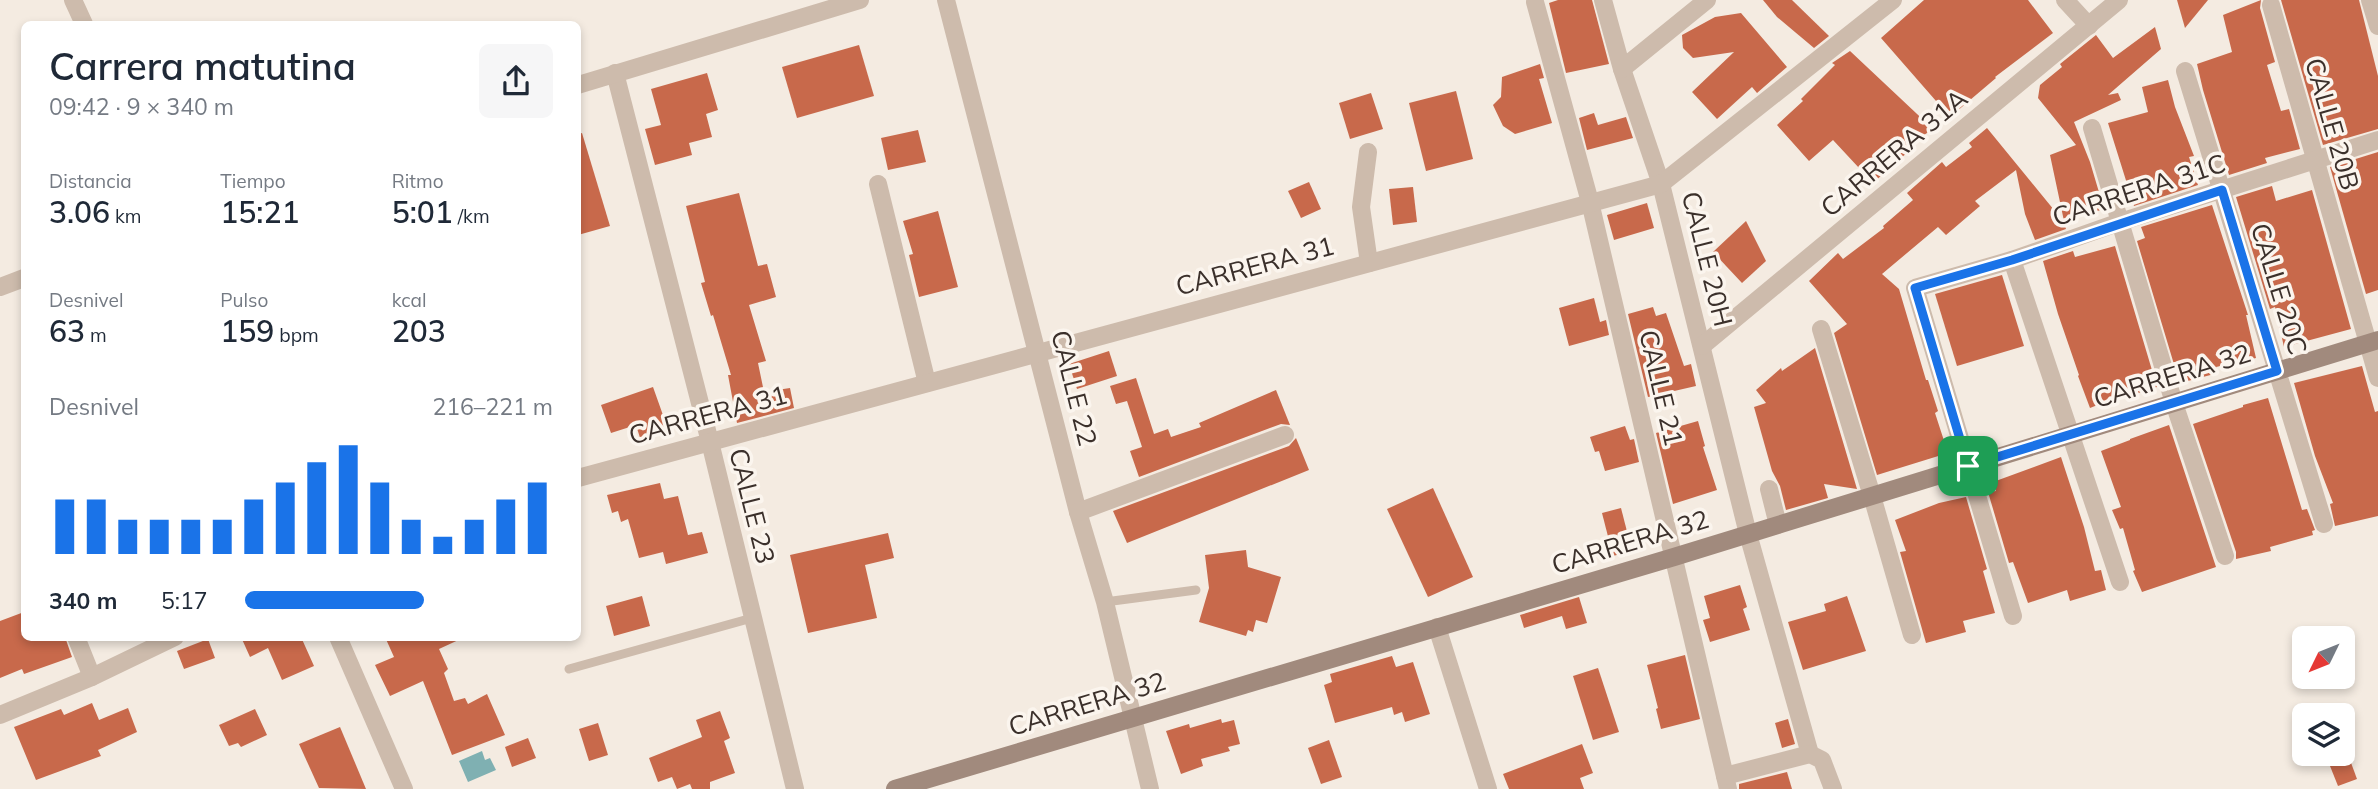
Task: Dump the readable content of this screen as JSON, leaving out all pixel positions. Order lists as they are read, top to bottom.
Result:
{
  "streets": {
    "street": [
      "CALLE 20B",
      "CARRERA 31A",
      "CARRERA 31C",
      "CALLE 20H",
      "CARRERA 31",
      "CALLE 20C",
      "CARRERA 32",
      "CALLE 22",
      "CALLE 21",
      "CALLE 23"
    ]
  },
  "crossings": [
    ["CALLE 20B", "CARRERA 31C"],
    ["CALLE 20B", "CARRERA 32"],
    ["CARRERA 31A", "CALLE 20H"],
    ["CARRERA 31C", "CALLE 20C"],
    ["CARRERA 31C", "CARRERA 32"],
    ["CALLE 20H", "CARRERA 31"],
    ["CALLE 20H", "CARRERA 32"],
    ["CARRERA 31", "CALLE 22"],
    ["CARRERA 31", "CALLE 21"],
    ["CARRERA 31", "CALLE 23"],
    ["CALLE 20C", "CARRERA 32"],
    ["CARRERA 32", "CALLE 22"],
    ["CARRERA 32", "CALLE 21"]
  ],
  "north": "bottom left",
  "page": {
    "heading": ["Carrera matutina", "09:42 · 9 × 340 m"],
    "stats": [
      ["Distancia", "3.06 km"],
      ["Tiempo", "15:21"],
      ["Ritmo", "5:01 /km"],
      ["Desnivel", "63 m"],
      ["Pulso", "159 bpm"],
      ["kcal", "203"]
    ],
    "chart": ["Desnivel", "216–221 m"],
    "list": [
      {
        "name": "340 m",
        "note": "5:17"
      }
    ]
  }
}
